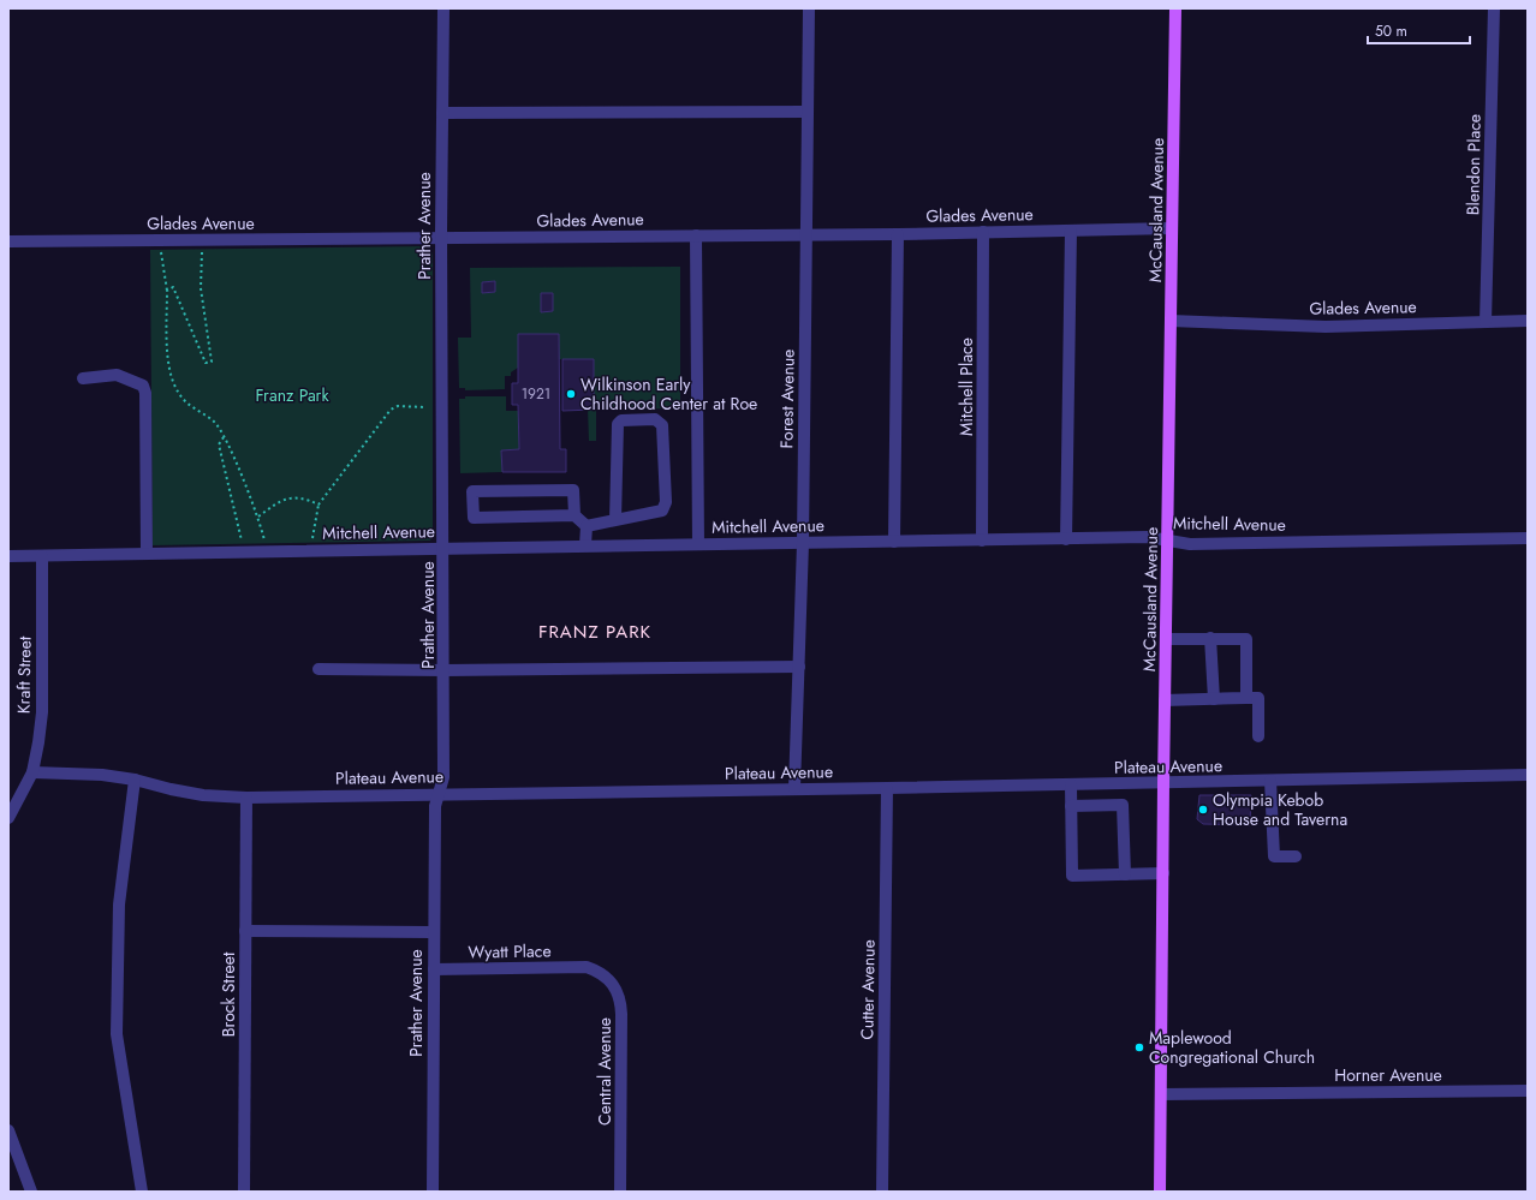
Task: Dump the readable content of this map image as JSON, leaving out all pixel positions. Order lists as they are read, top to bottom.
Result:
{
  "streets": {
    "main road": ["McCausland Avenue"],
    "street": [
      "Blendon Place",
      "Glades Avenue",
      "Prather Avenue",
      "Mitchell Place",
      "Forest Avenue",
      "Mitchell Avenue",
      "Kraft Street",
      "Plateau Avenue",
      "Wyatt Place",
      "Cutter Avenue",
      "Brock Street",
      "Central Avenue",
      "Horner Avenue"
    ]
  },
  "crossings": [
    ["Blendon Place", "Glades Avenue"],
    ["McCausland Avenue", "Glades Avenue"],
    ["McCausland Avenue", "Mitchell Avenue"],
    ["McCausland Avenue", "Plateau Avenue"],
    ["McCausland Avenue", "Horner Avenue"],
    ["Glades Avenue", "Prather Avenue"],
    ["Glades Avenue", "Mitchell Place"],
    ["Glades Avenue", "Forest Avenue"],
    ["Prather Avenue", "Mitchell Avenue"],
    ["Prather Avenue", "Plateau Avenue"],
    ["Prather Avenue", "Wyatt Place"],
    ["Mitchell Place", "Mitchell Avenue"],
    ["Forest Avenue", "Mitchell Avenue"],
    ["Forest Avenue", "Plateau Avenue"],
    ["Mitchell Avenue", "Kraft Street"],
    ["Kraft Street", "Plateau Avenue"],
    ["Plateau Avenue", "Cutter Avenue"],
    ["Plateau Avenue", "Brock Street"],
    ["Wyatt Place", "Central Avenue"]
  ],
  "districts": ["FRANZ PARK"],
  "parks": ["Franz Park"],
  "places": ["Wilkinson Early Childhood Center at Roe", "Olympia Kebob House and Taverna", "Maplewood Congregational Church"],
  "house_numbers": ["1921"],
  "scale_bar": "50 m"
}
